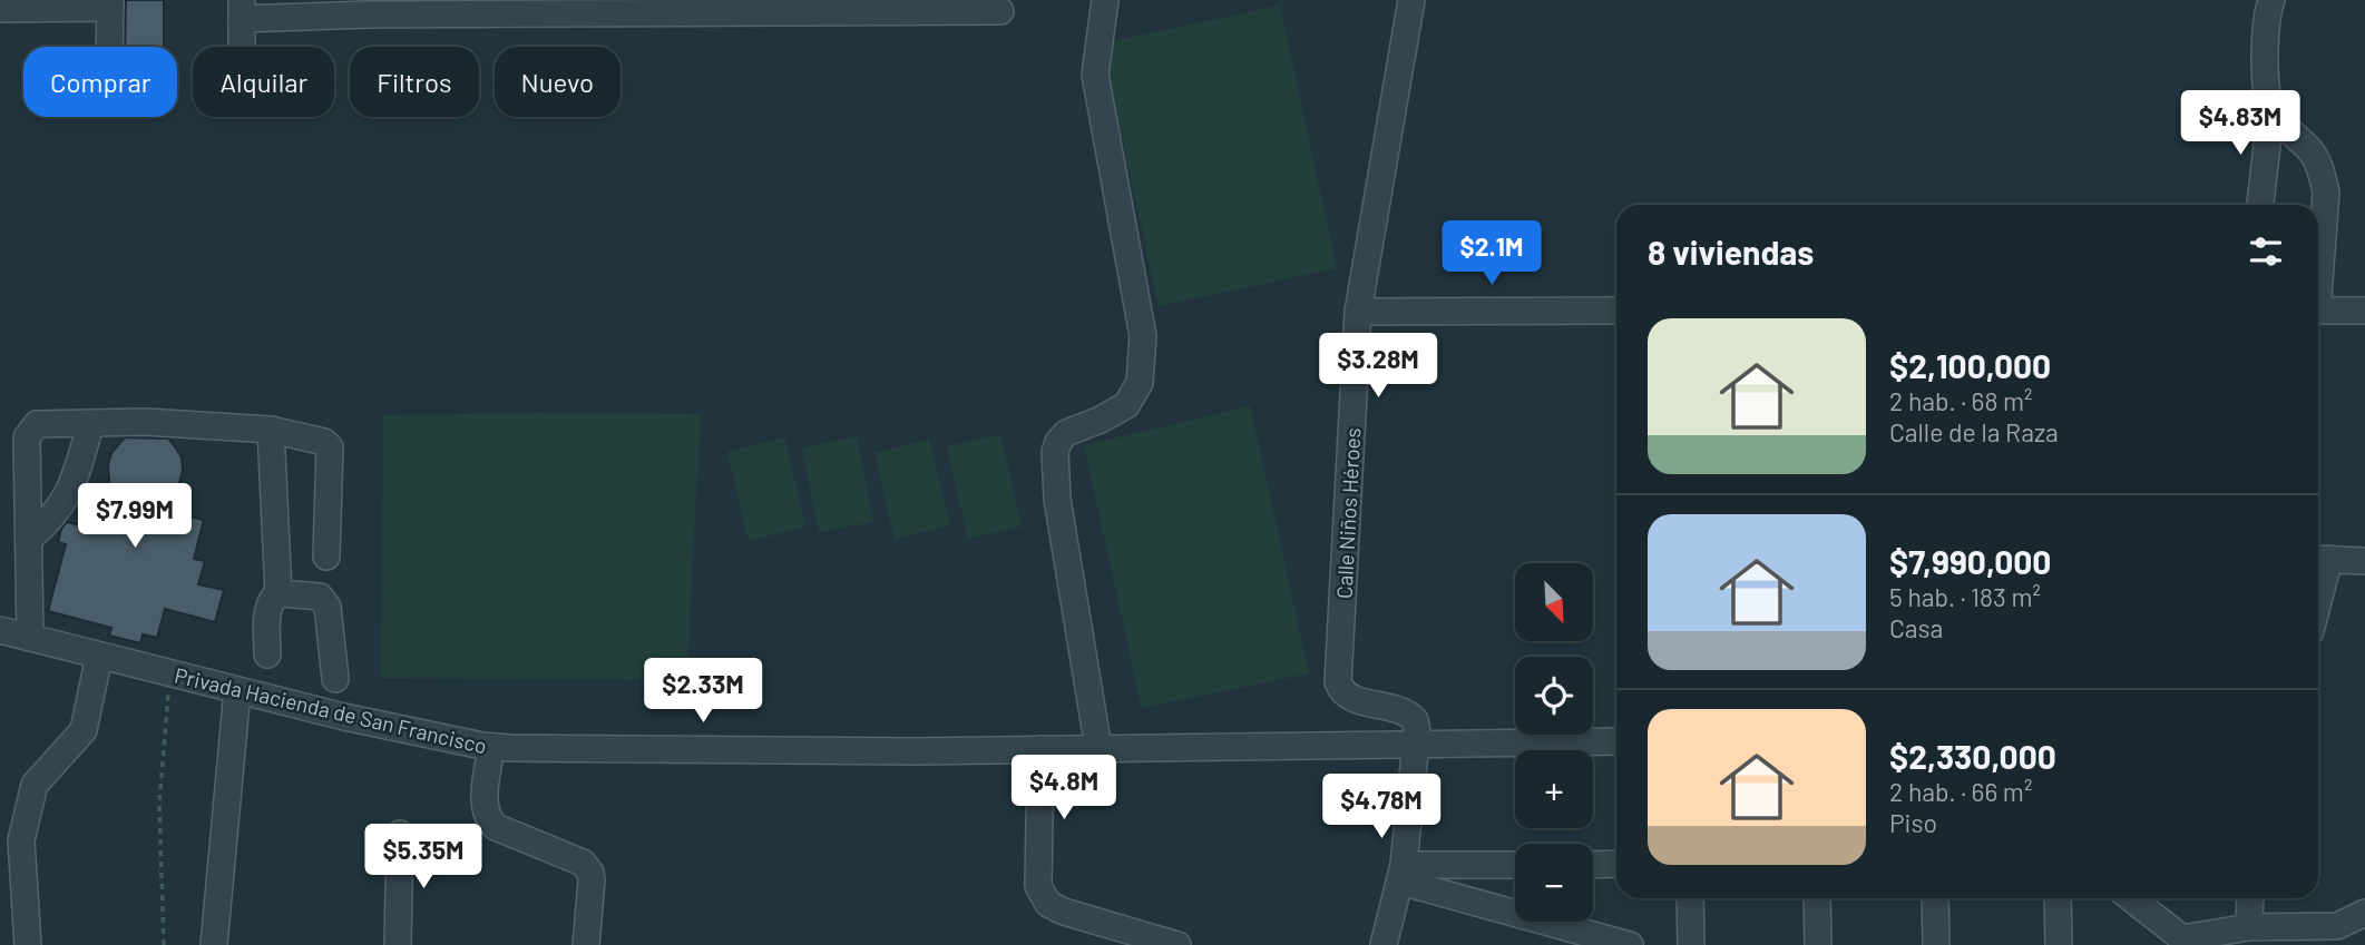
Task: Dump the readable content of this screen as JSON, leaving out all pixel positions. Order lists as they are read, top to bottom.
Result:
{
  "streets": {
    "street": ["Calle Niños Héroes", "Privada Hacienda de San Francisco"]
  },
  "crossings": [
    ["Calle Niños Héroes", "Privada Hacienda de San Francisco"]
  ],
  "north": "bottom right",
  "page": {
    "chip": [
      "Comprar",
      "Alquilar",
      "Filtros",
      "Nuevo"
    ],
    "price": [
      "$4.83M",
      "$2.1M",
      "$3.28M",
      "$7.99M",
      "$2.33M",
      "$4.8M",
      "$4.78M",
      "$5.35M"
    ],
    "heading": "8 viviendas",
    "list": [
      {
        "name": "$2,100,000",
        "note": "2 hab. · 68 m² · Calle de la Raza"
      },
      {
        "name": "$7,990,000",
        "note": "5 hab. · 183 m² · Casa"
      },
      {
        "name": "$2,330,000",
        "note": "2 hab. · 66 m² · Piso"
      }
    ],
    "map_buttons": ["+", "−"]
  }
}
